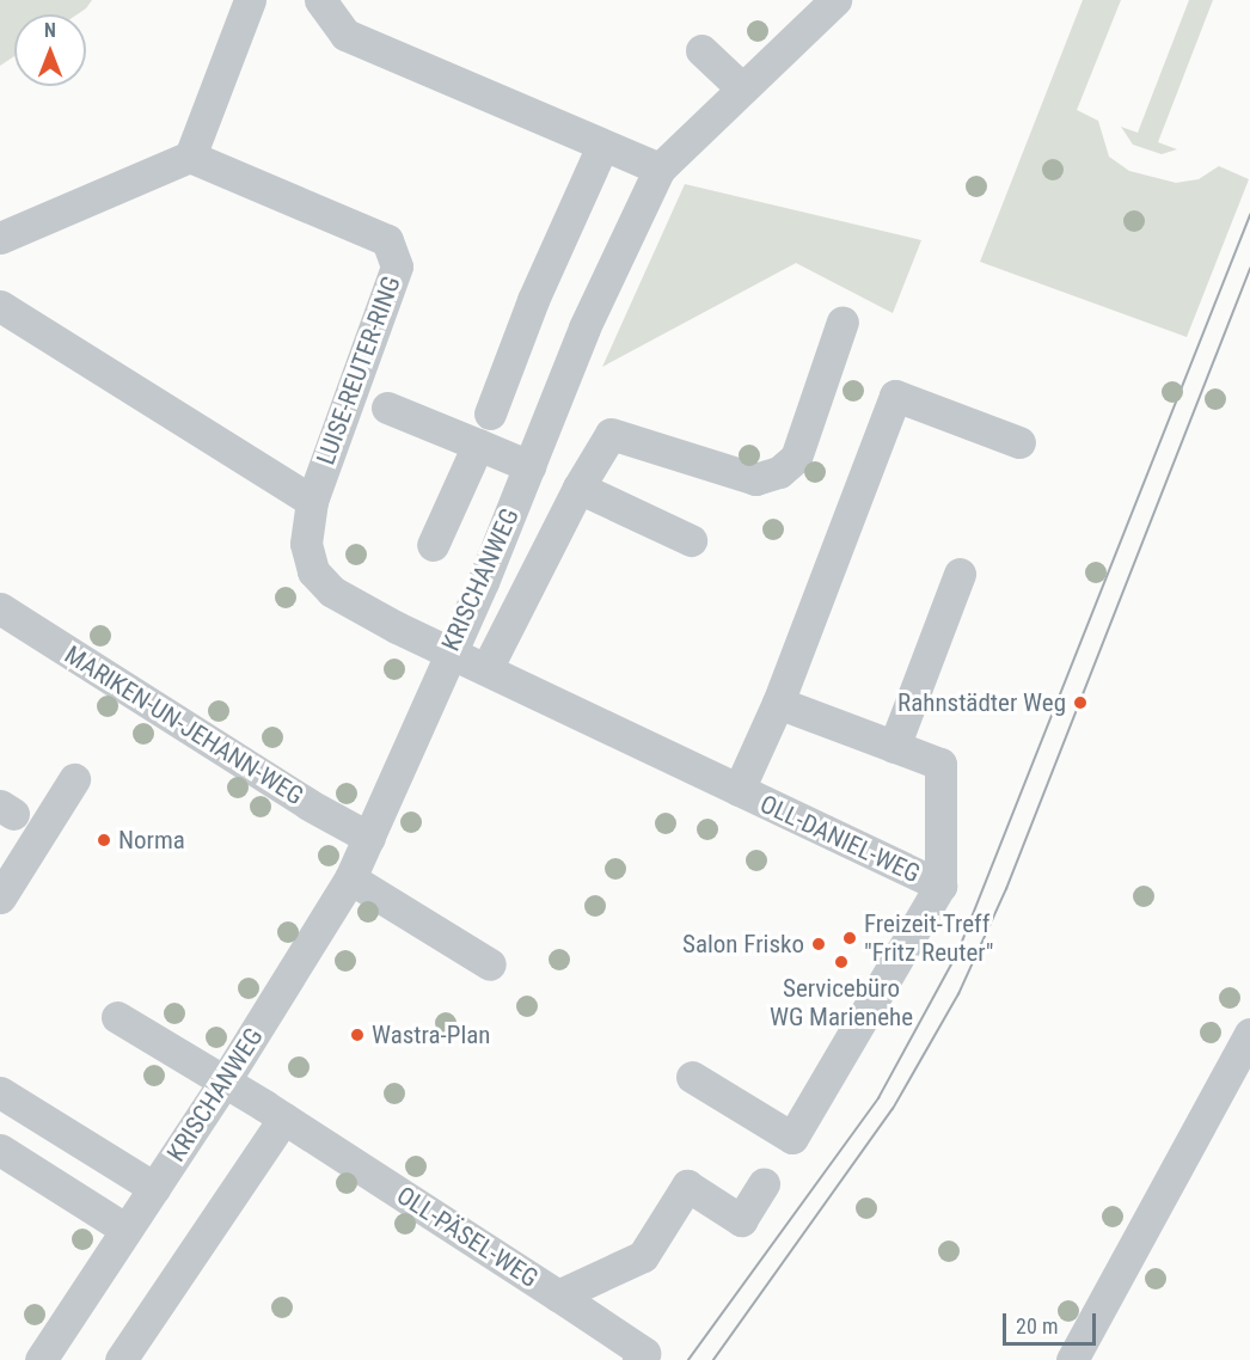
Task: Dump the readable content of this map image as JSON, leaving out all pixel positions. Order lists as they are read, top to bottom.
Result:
{
  "streets": {
    "street": [
      "LUISE-REUTER-RING",
      "KRISCHANWEG",
      "MARIKEN-UN-JEHANN-WEG",
      "OLL-DANIEL-WEG",
      "OLL-PÄSEL-WEG"
    ]
  },
  "crossings": [
    ["LUISE-REUTER-RING", "KRISCHANWEG"],
    ["LUISE-REUTER-RING", "OLL-DANIEL-WEG"],
    ["KRISCHANWEG", "MARIKEN-UN-JEHANN-WEG"],
    ["KRISCHANWEG", "OLL-DANIEL-WEG"],
    ["KRISCHANWEG", "OLL-PÄSEL-WEG"]
  ],
  "places": [
    "Rahnstädter Weg",
    "Norma",
    "Freizeit-Treff \"Fritz Reuter\"",
    "Salon Frisko",
    "Servicebüro WG Marienehe",
    "Wastra-Plan"
  ],
  "scale_bar": "20 m",
  "north": "top"
}
